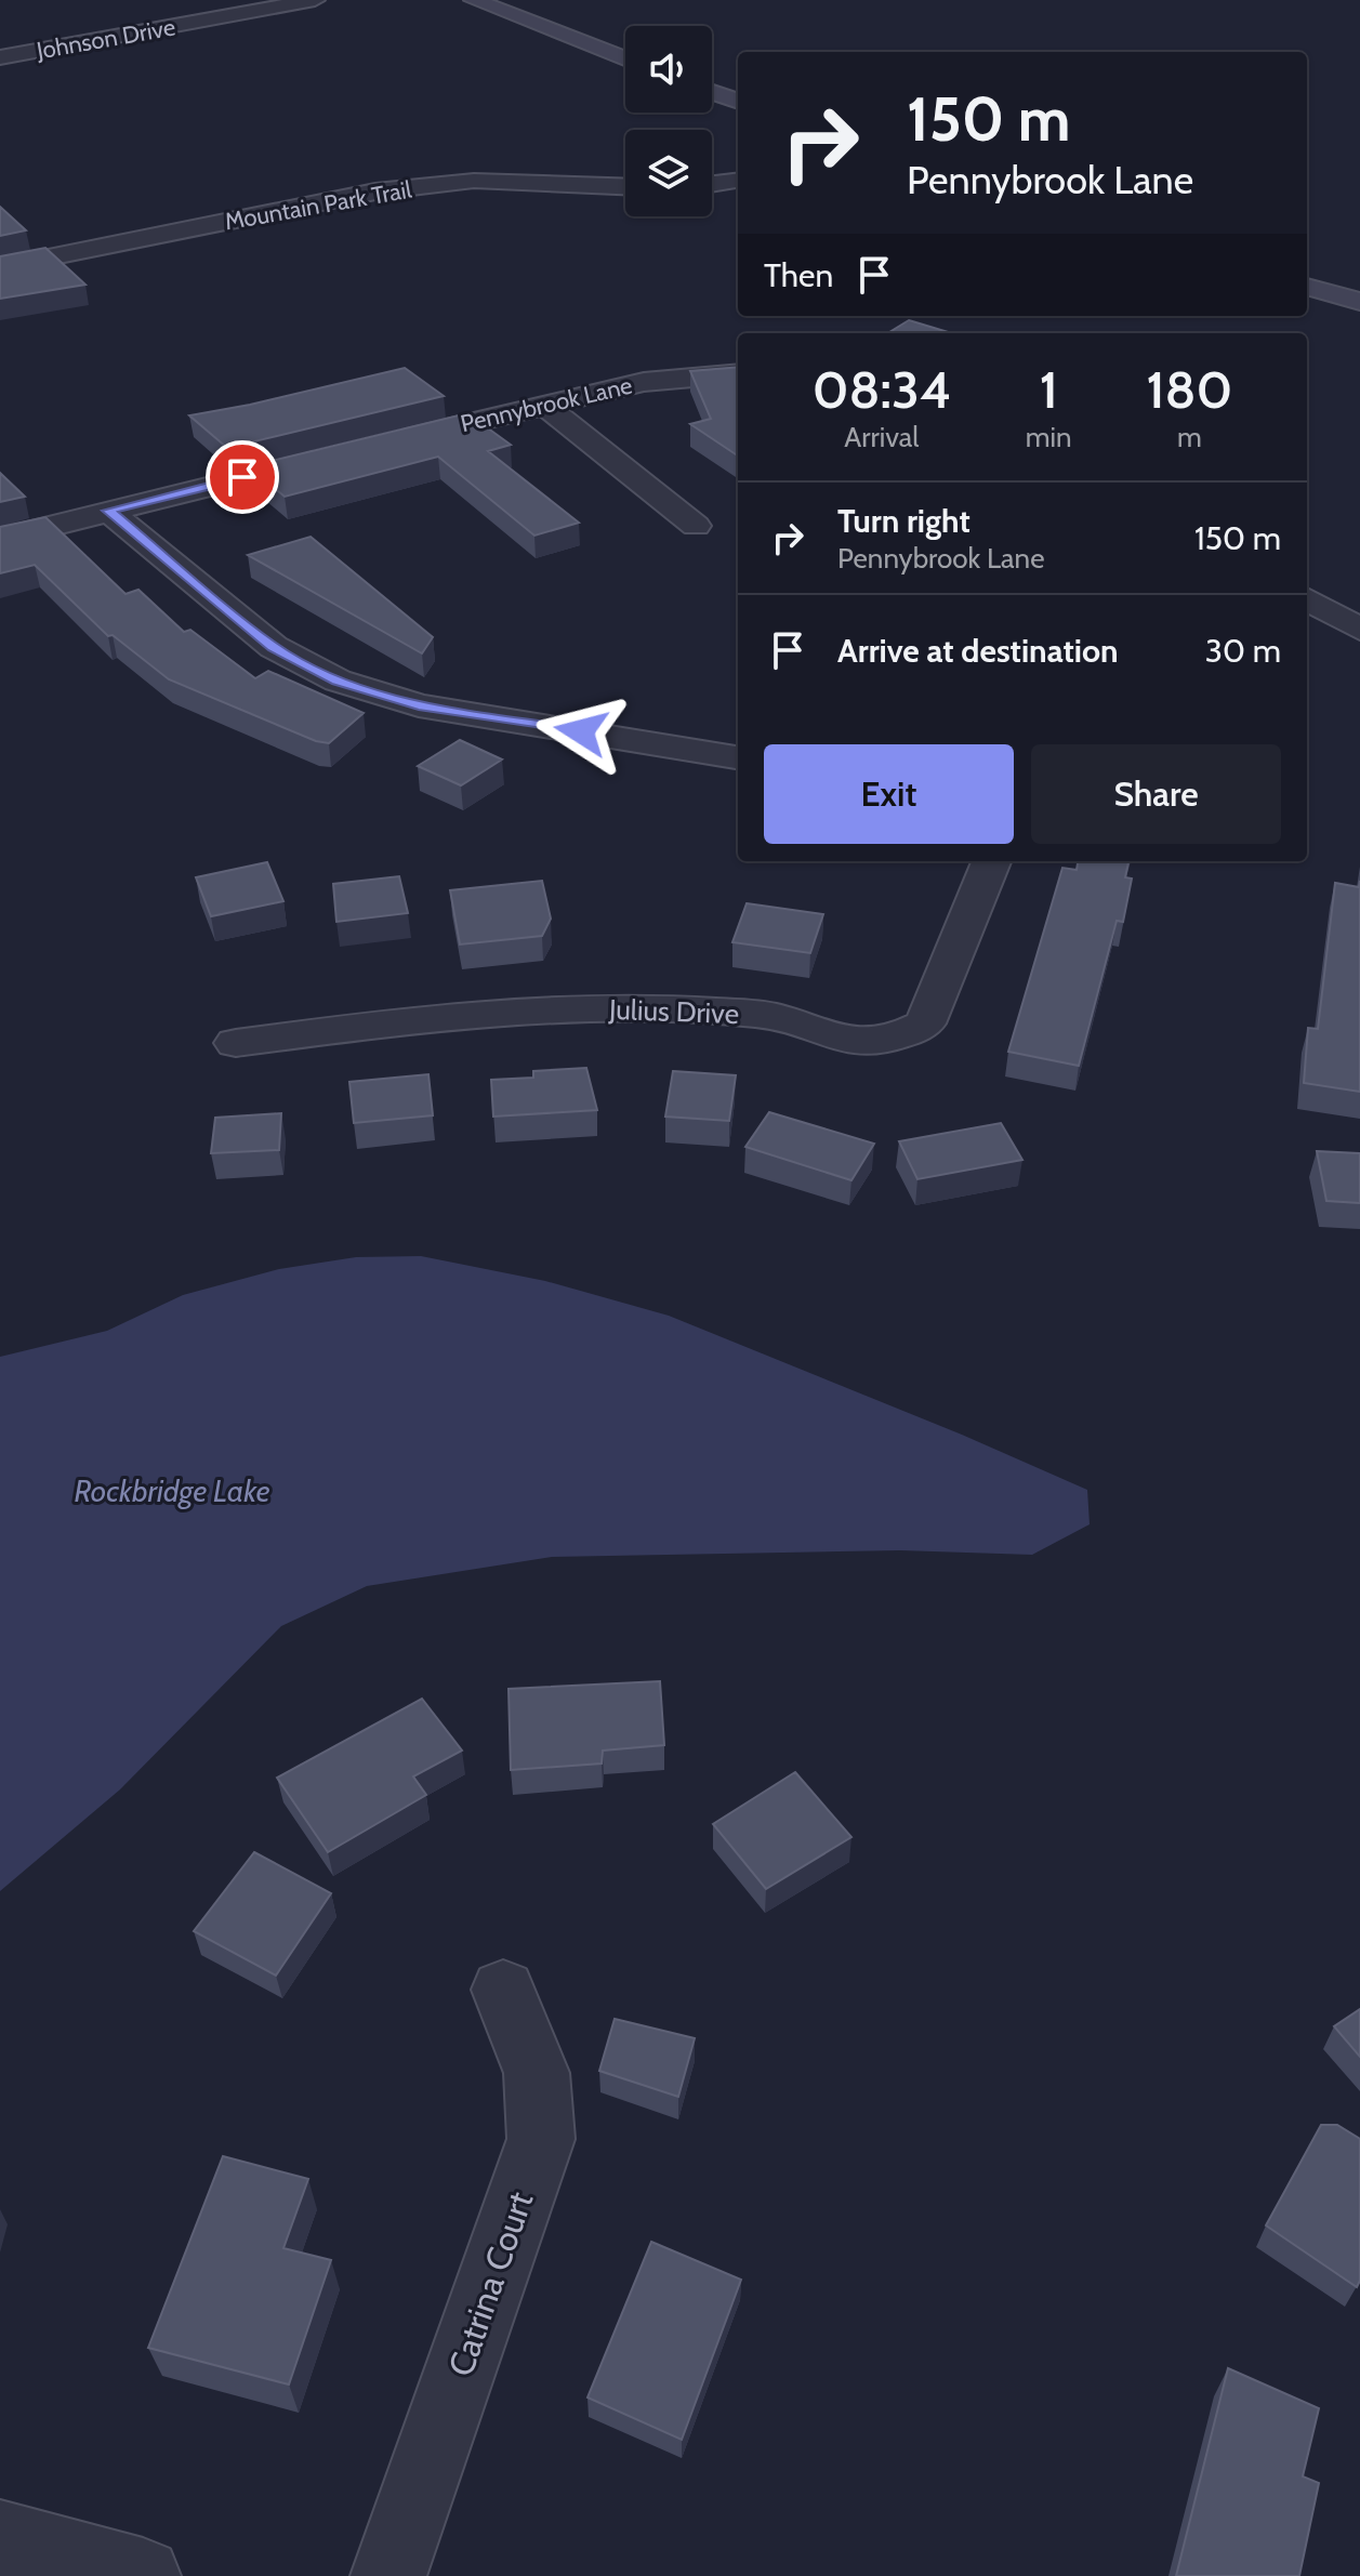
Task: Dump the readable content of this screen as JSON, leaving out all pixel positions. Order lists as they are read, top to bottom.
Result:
{
  "streets": {
    "street": [
      "Johnson Drive",
      "Mountain Park Trail",
      "Pennybrook Lane",
      "Julius Drive",
      "Catrina Court"
    ]
  },
  "water": ["Rockbridge Lake"],
  "page": {
    "turn": ["150 m", "Pennybrook Lane"],
    "then": "Then",
    "eta": [
      "08:34",
      "Arrival",
      "1",
      "min",
      "180",
      "m"
    ],
    "list": [
      {
        "name": "Turn right",
        "note": "Pennybrook Lane",
        "value": "150 m"
      },
      {
        "name": "Arrive at destination",
        "value": "30 m"
      }
    ],
    "buttons": ["Exit", "Share"]
  }
}
